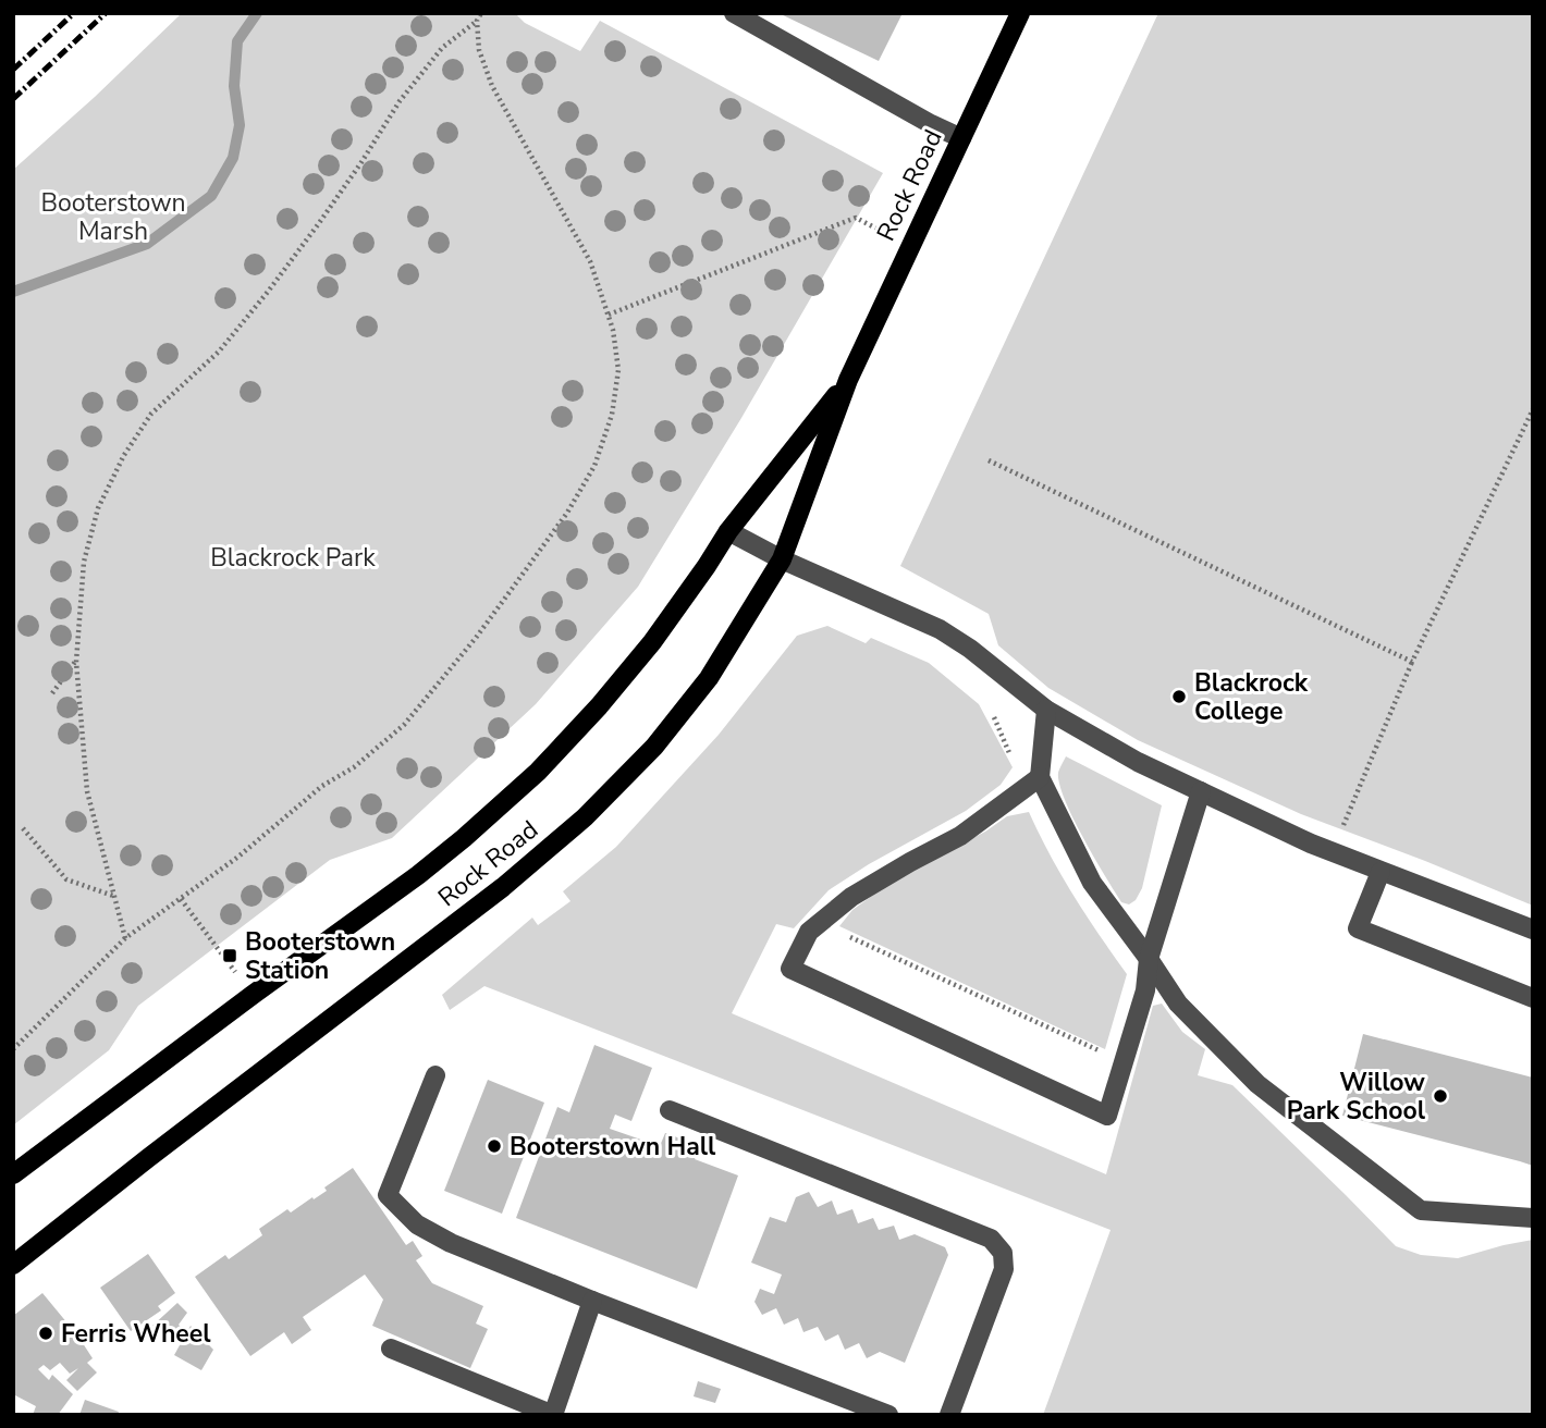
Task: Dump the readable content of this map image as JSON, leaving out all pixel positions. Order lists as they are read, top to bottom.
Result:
{
  "streets": {
    "main road": ["Rock Road"]
  },
  "parks": ["Booterstown Marsh", "Blackrock Park"],
  "places": {
    "other": [
      "Blackrock College",
      "Willow Park School",
      "Booterstown Hall",
      "Ferris Wheel"
    ],
    "transit": ["Booterstown Station"]
  }
}
